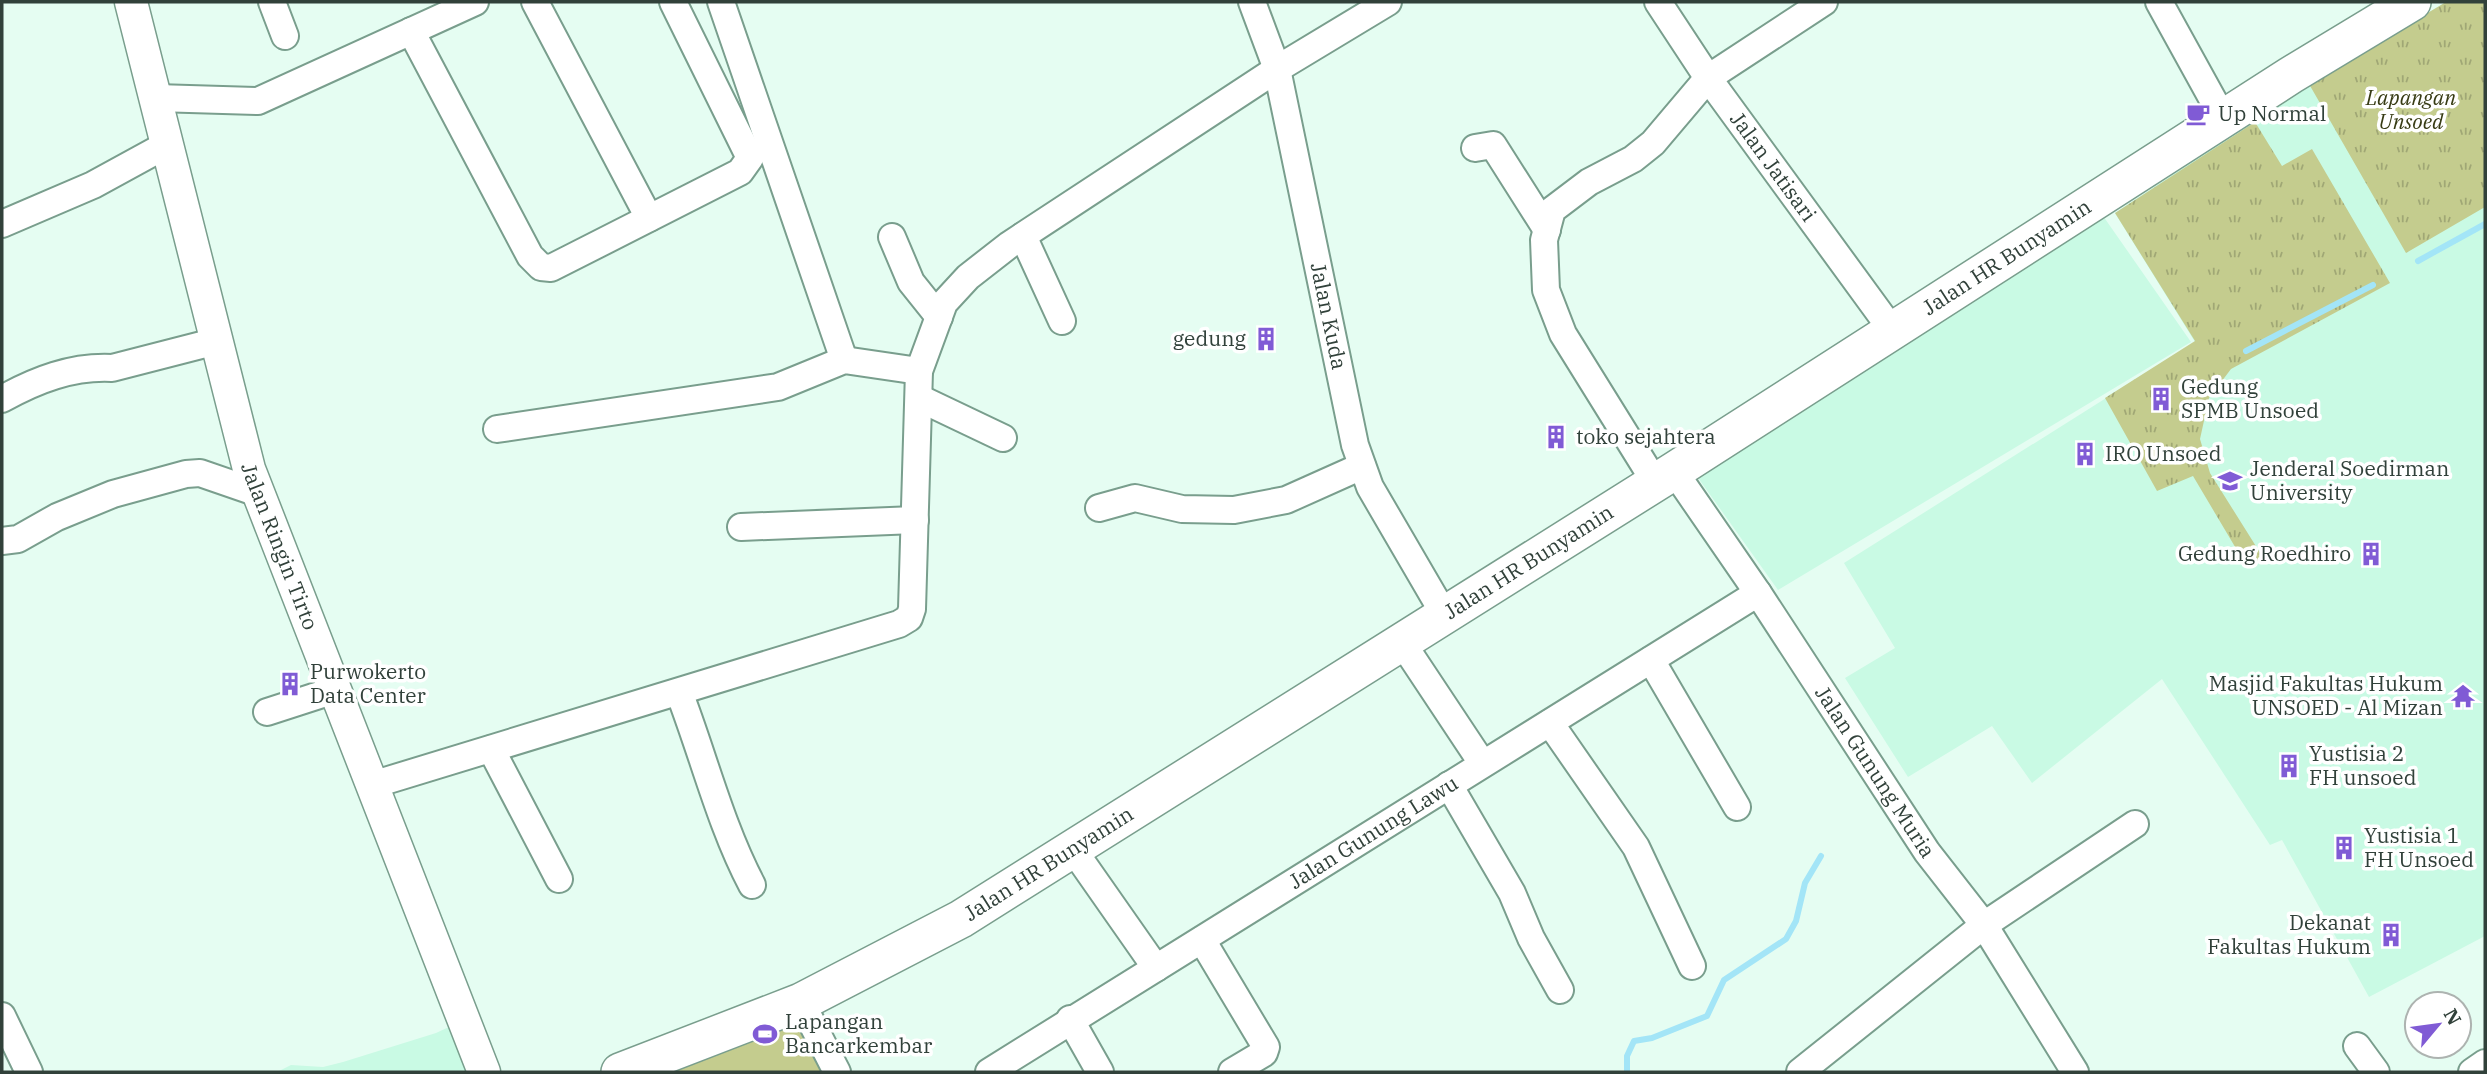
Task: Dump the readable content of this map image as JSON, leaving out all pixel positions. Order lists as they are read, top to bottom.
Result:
{
  "streets": {
    "main road": ["Jalan HR Bunyamin"],
    "street": [
      "Jalan Jatisari",
      "Jalan Kuda",
      "Jalan Ringin Tirto",
      "Jalan Gunung Muria",
      "Jalan Gunung Lawu"
    ]
  },
  "crossings": [
    ["Jalan Jatisari", "Jalan HR Bunyamin"],
    ["Jalan HR Bunyamin", "Jalan Kuda"],
    ["Jalan HR Bunyamin", "Jalan Gunung Muria"],
    ["Jalan Gunung Muria", "Jalan Gunung Lawu"]
  ],
  "parks": ["Lapangan Unsoed"],
  "places": {
    "cafe": ["Up Normal"],
    "building": [
      "gedung",
      "Gedung SPMB Unsoed",
      "toko sejahtera",
      "IRO Unsoed",
      "Gedung Roedhiro",
      "Purwokerto Data Center",
      "Yustisia 2 FH unsoed",
      "Yustisia 1 FH Unsoed",
      "Dekanat Fakultas Hukum"
    ],
    "school or university": ["Jenderal Soedirman University"],
    "temple": ["Masjid Fakultas Hukum UNSOED - Al Mizan"],
    "sports": ["Lapangan Bancarkembar"]
  },
  "north": "top right"
}
